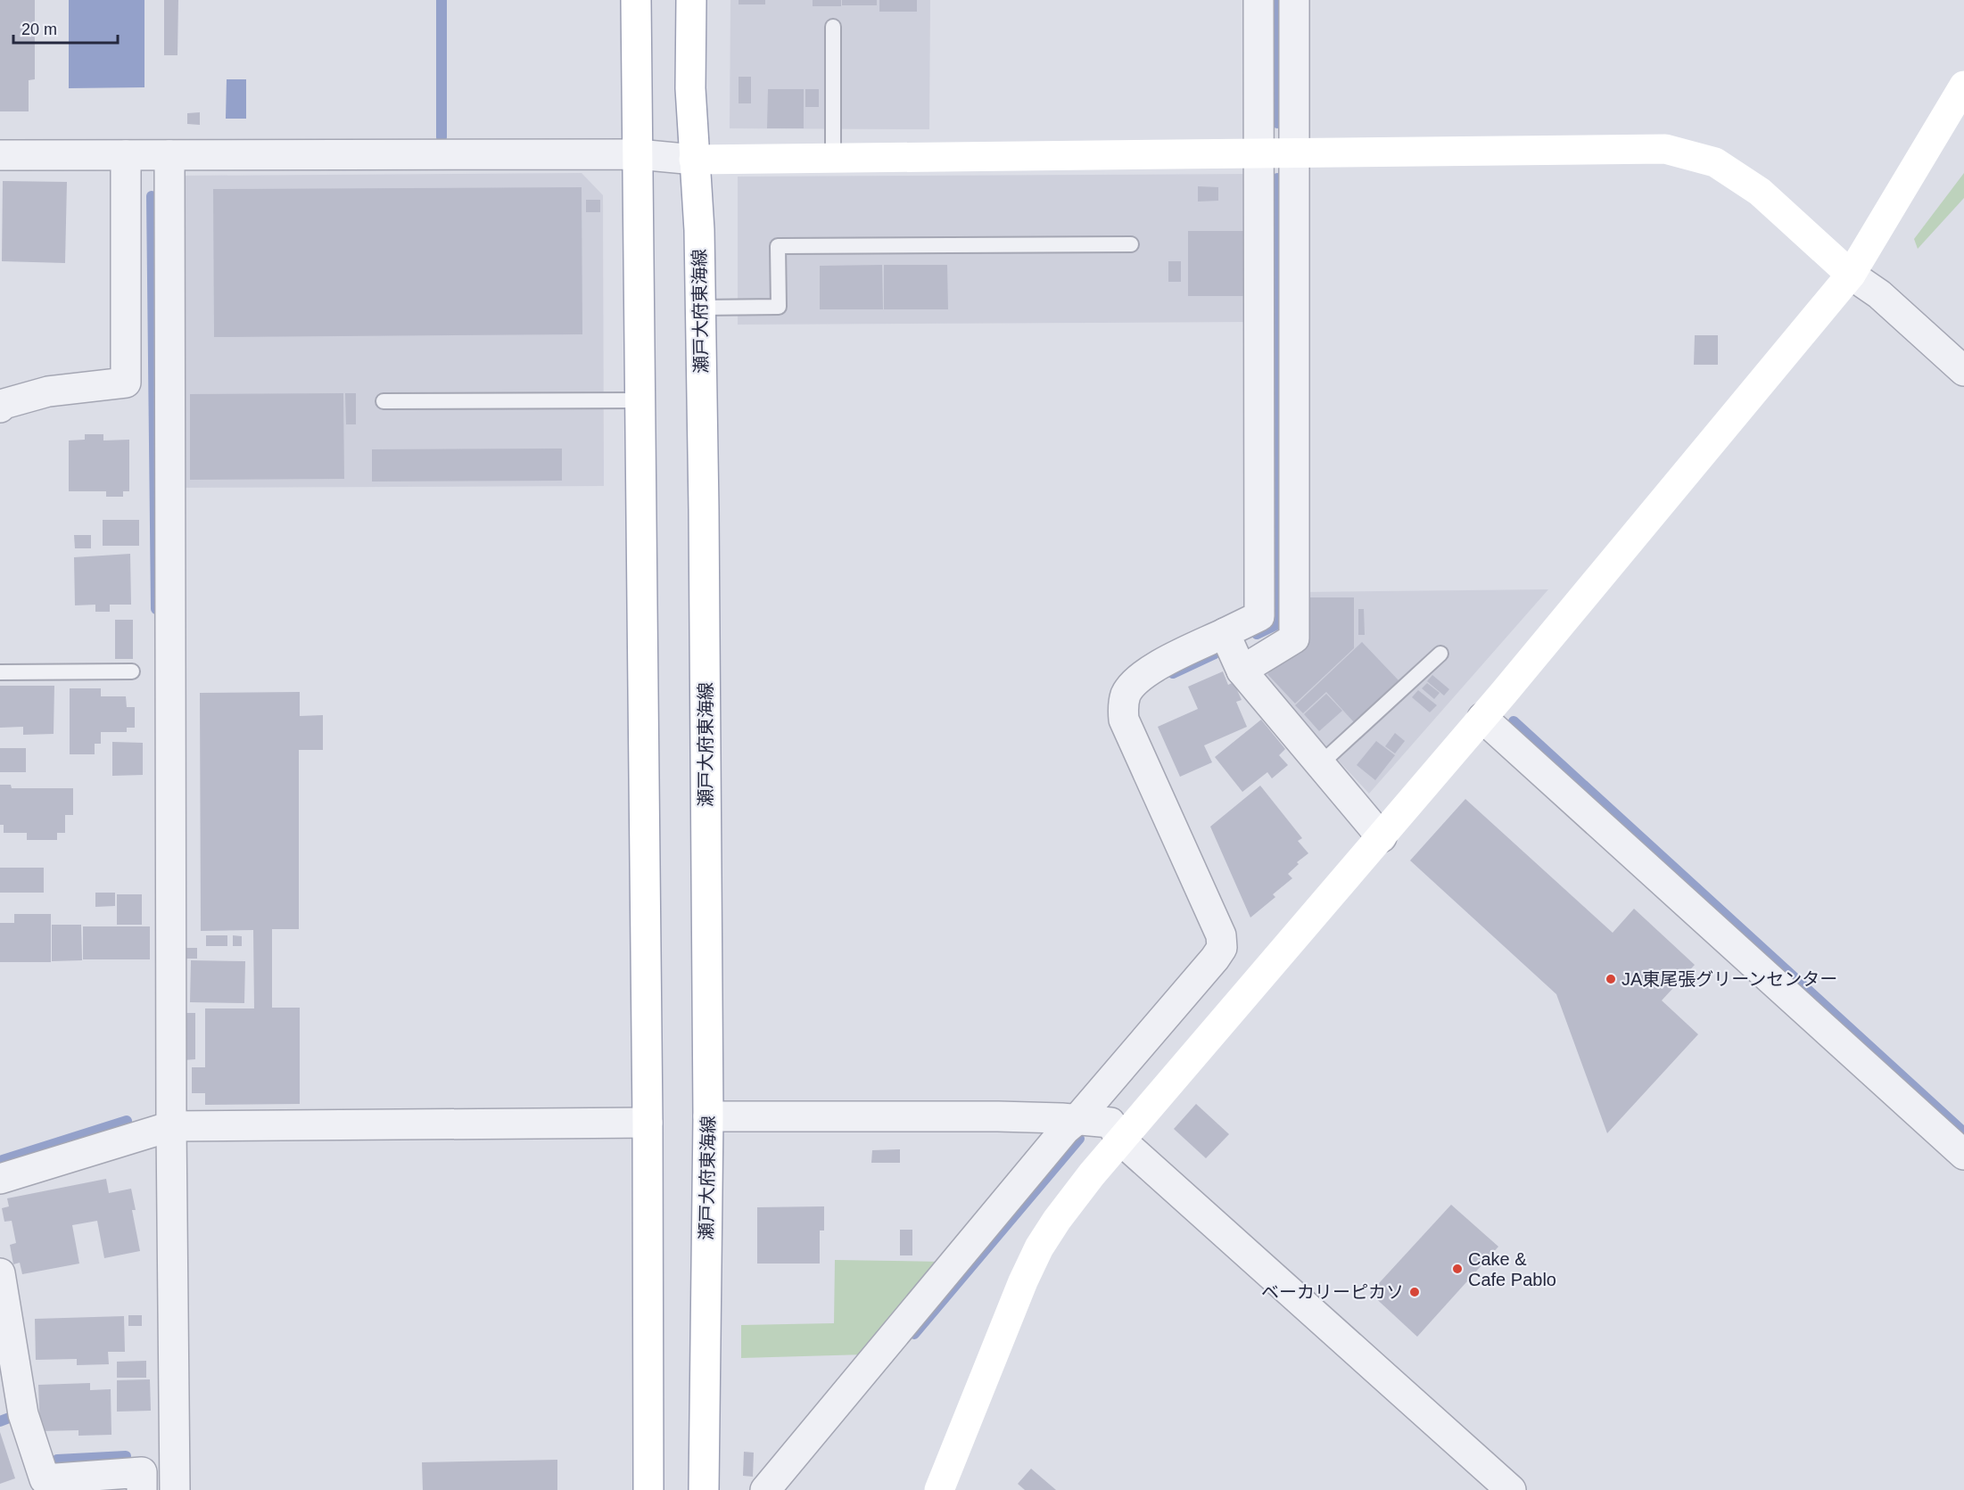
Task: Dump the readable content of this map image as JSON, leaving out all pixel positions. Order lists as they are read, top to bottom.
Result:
{
  "streets": {
    "main road": ["瀬戸大府東海線"]
  },
  "places": ["JA東尾張グリーンセンター", "Cake & Cafe Pablo", "ベーカリーピカソ"],
  "scale_bar": "20 m"
}
